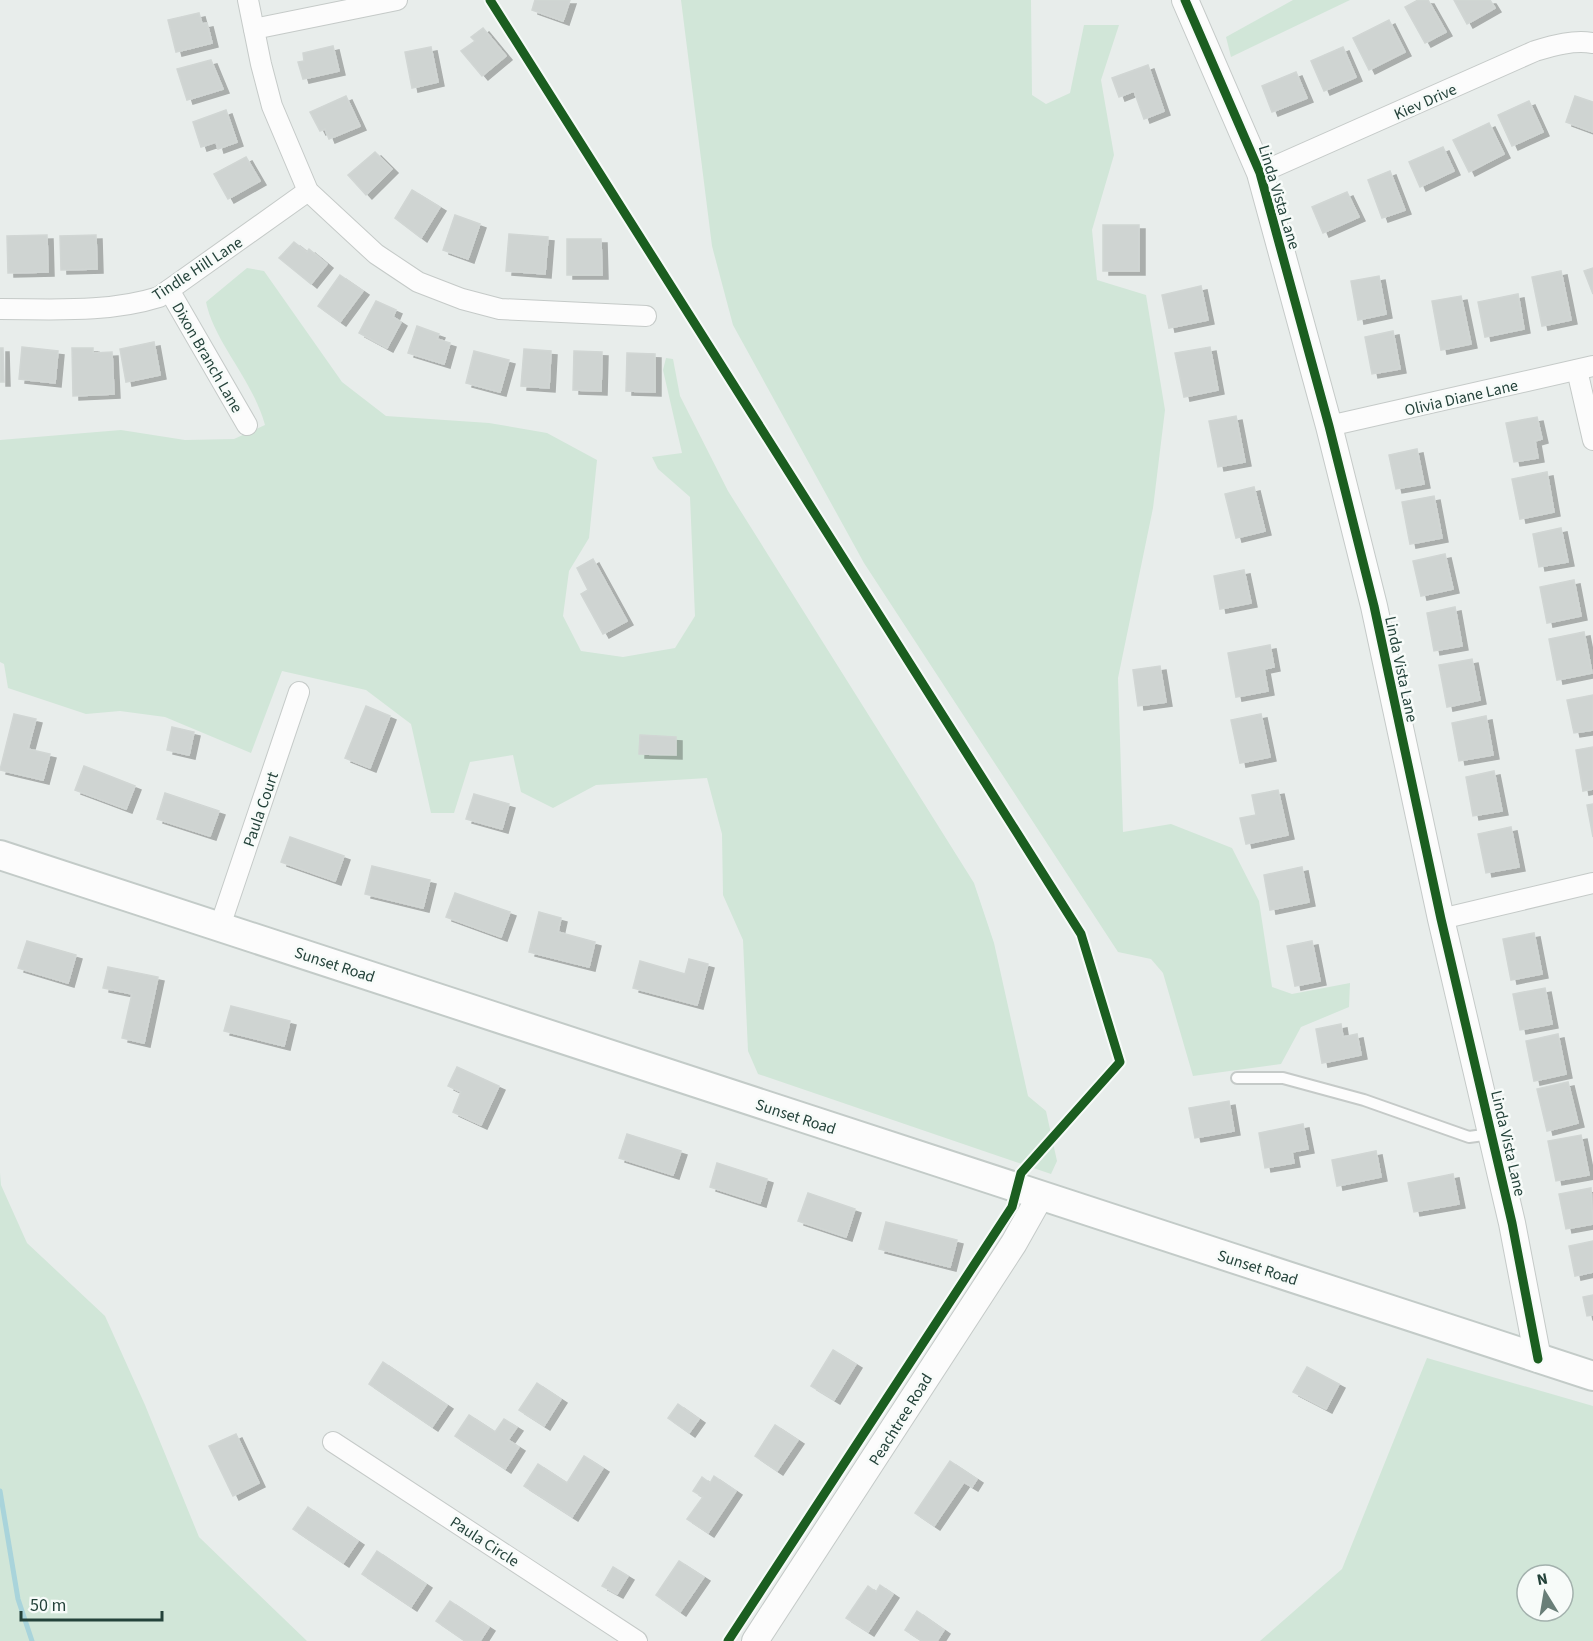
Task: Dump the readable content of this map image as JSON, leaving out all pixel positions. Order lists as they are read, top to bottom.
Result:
{
  "streets": {
    "main road": ["Sunset Road"],
    "street": [
      "Kiev Drive",
      "Linda Vista Lane",
      "Tindle Hill Lane",
      "Dixon Branch Lane",
      "Olivia Diane Lane",
      "Paula Court",
      "Peachtree Road",
      "Paula Circle"
    ]
  },
  "crossings": [
    ["Kiev Drive", "Linda Vista Lane"],
    ["Linda Vista Lane", "Olivia Diane Lane"],
    ["Linda Vista Lane", "Sunset Road"],
    ["Tindle Hill Lane", "Dixon Branch Lane"],
    ["Paula Court", "Sunset Road"],
    ["Sunset Road", "Peachtree Road"]
  ],
  "scale_bar": "50 m",
  "north": "top"
}
